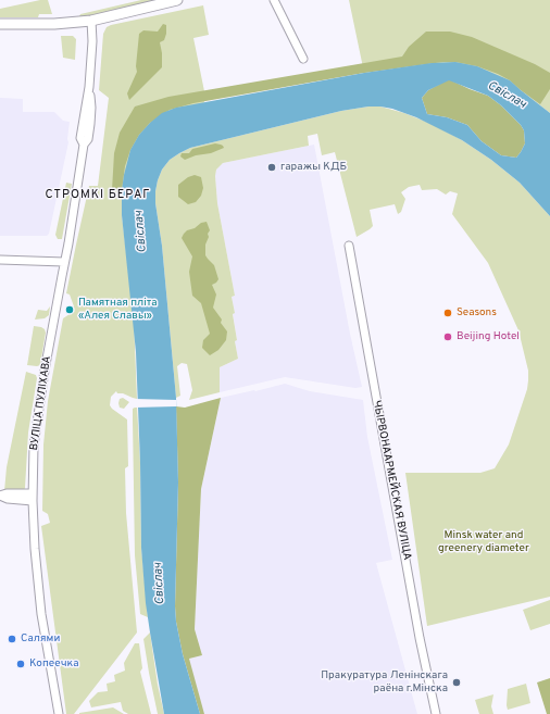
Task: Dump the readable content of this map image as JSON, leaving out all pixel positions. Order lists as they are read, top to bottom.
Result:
{
  "streets": {
    "street": ["ВУЛІЦА ПУЛІХАВА", "ЧЫРВОНААРМЕЙСКАЯ ВУЛІЦА"]
  },
  "districts": ["СТРОМКІ БЕРАГ"],
  "water": ["Свіслач"],
  "parks": ["Minsk water and greenery diameter"],
  "places": [
    "гаражы КДБ",
    "Памятная пліта «Алея Славы»",
    "Seasons",
    "Beijing Hotel",
    "Салями",
    "Копеечка",
    "Пракуратура Ленінскага раёна г.Мінска"
  ]
}
